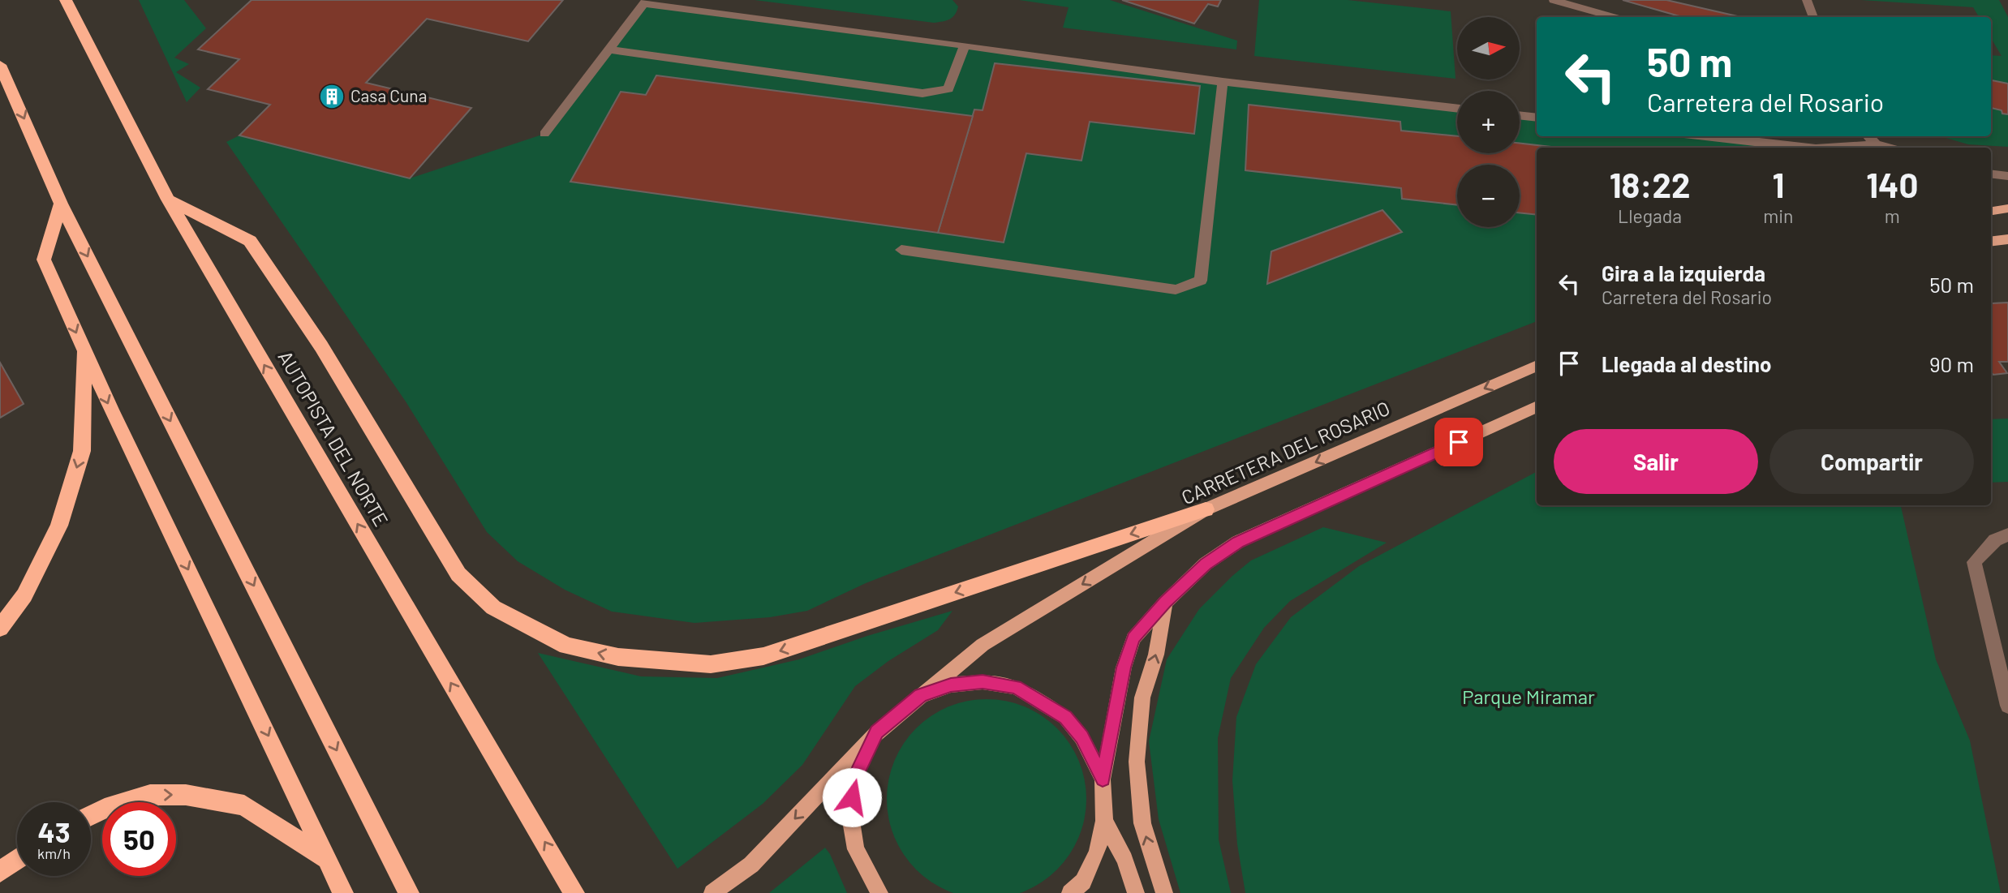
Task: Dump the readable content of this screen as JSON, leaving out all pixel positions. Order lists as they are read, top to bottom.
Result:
{
  "streets": {
    "highway": ["AUTOPISTA DEL NORTE"],
    "main road": ["CARRETERA DEL ROSARIO"]
  },
  "parks": ["Parque Miramar"],
  "places": {
    "building": ["Casa Cuna"]
  },
  "north": "right",
  "page": {
    "map_buttons": ["+", "−"],
    "turn": ["50 m", "Carretera del Rosario"],
    "eta": [
      "18:22",
      "Llegada",
      "1",
      "min",
      "140",
      "m"
    ],
    "list": [
      {
        "name": "Gira a la izquierda",
        "note": "Carretera del Rosario",
        "value": "50 m"
      },
      {
        "name": "Llegada al destino",
        "value": "90 m"
      }
    ],
    "buttons": ["Salir", "Compartir"],
    "speed": "43 km/h",
    "limit": "50"
  }
}
